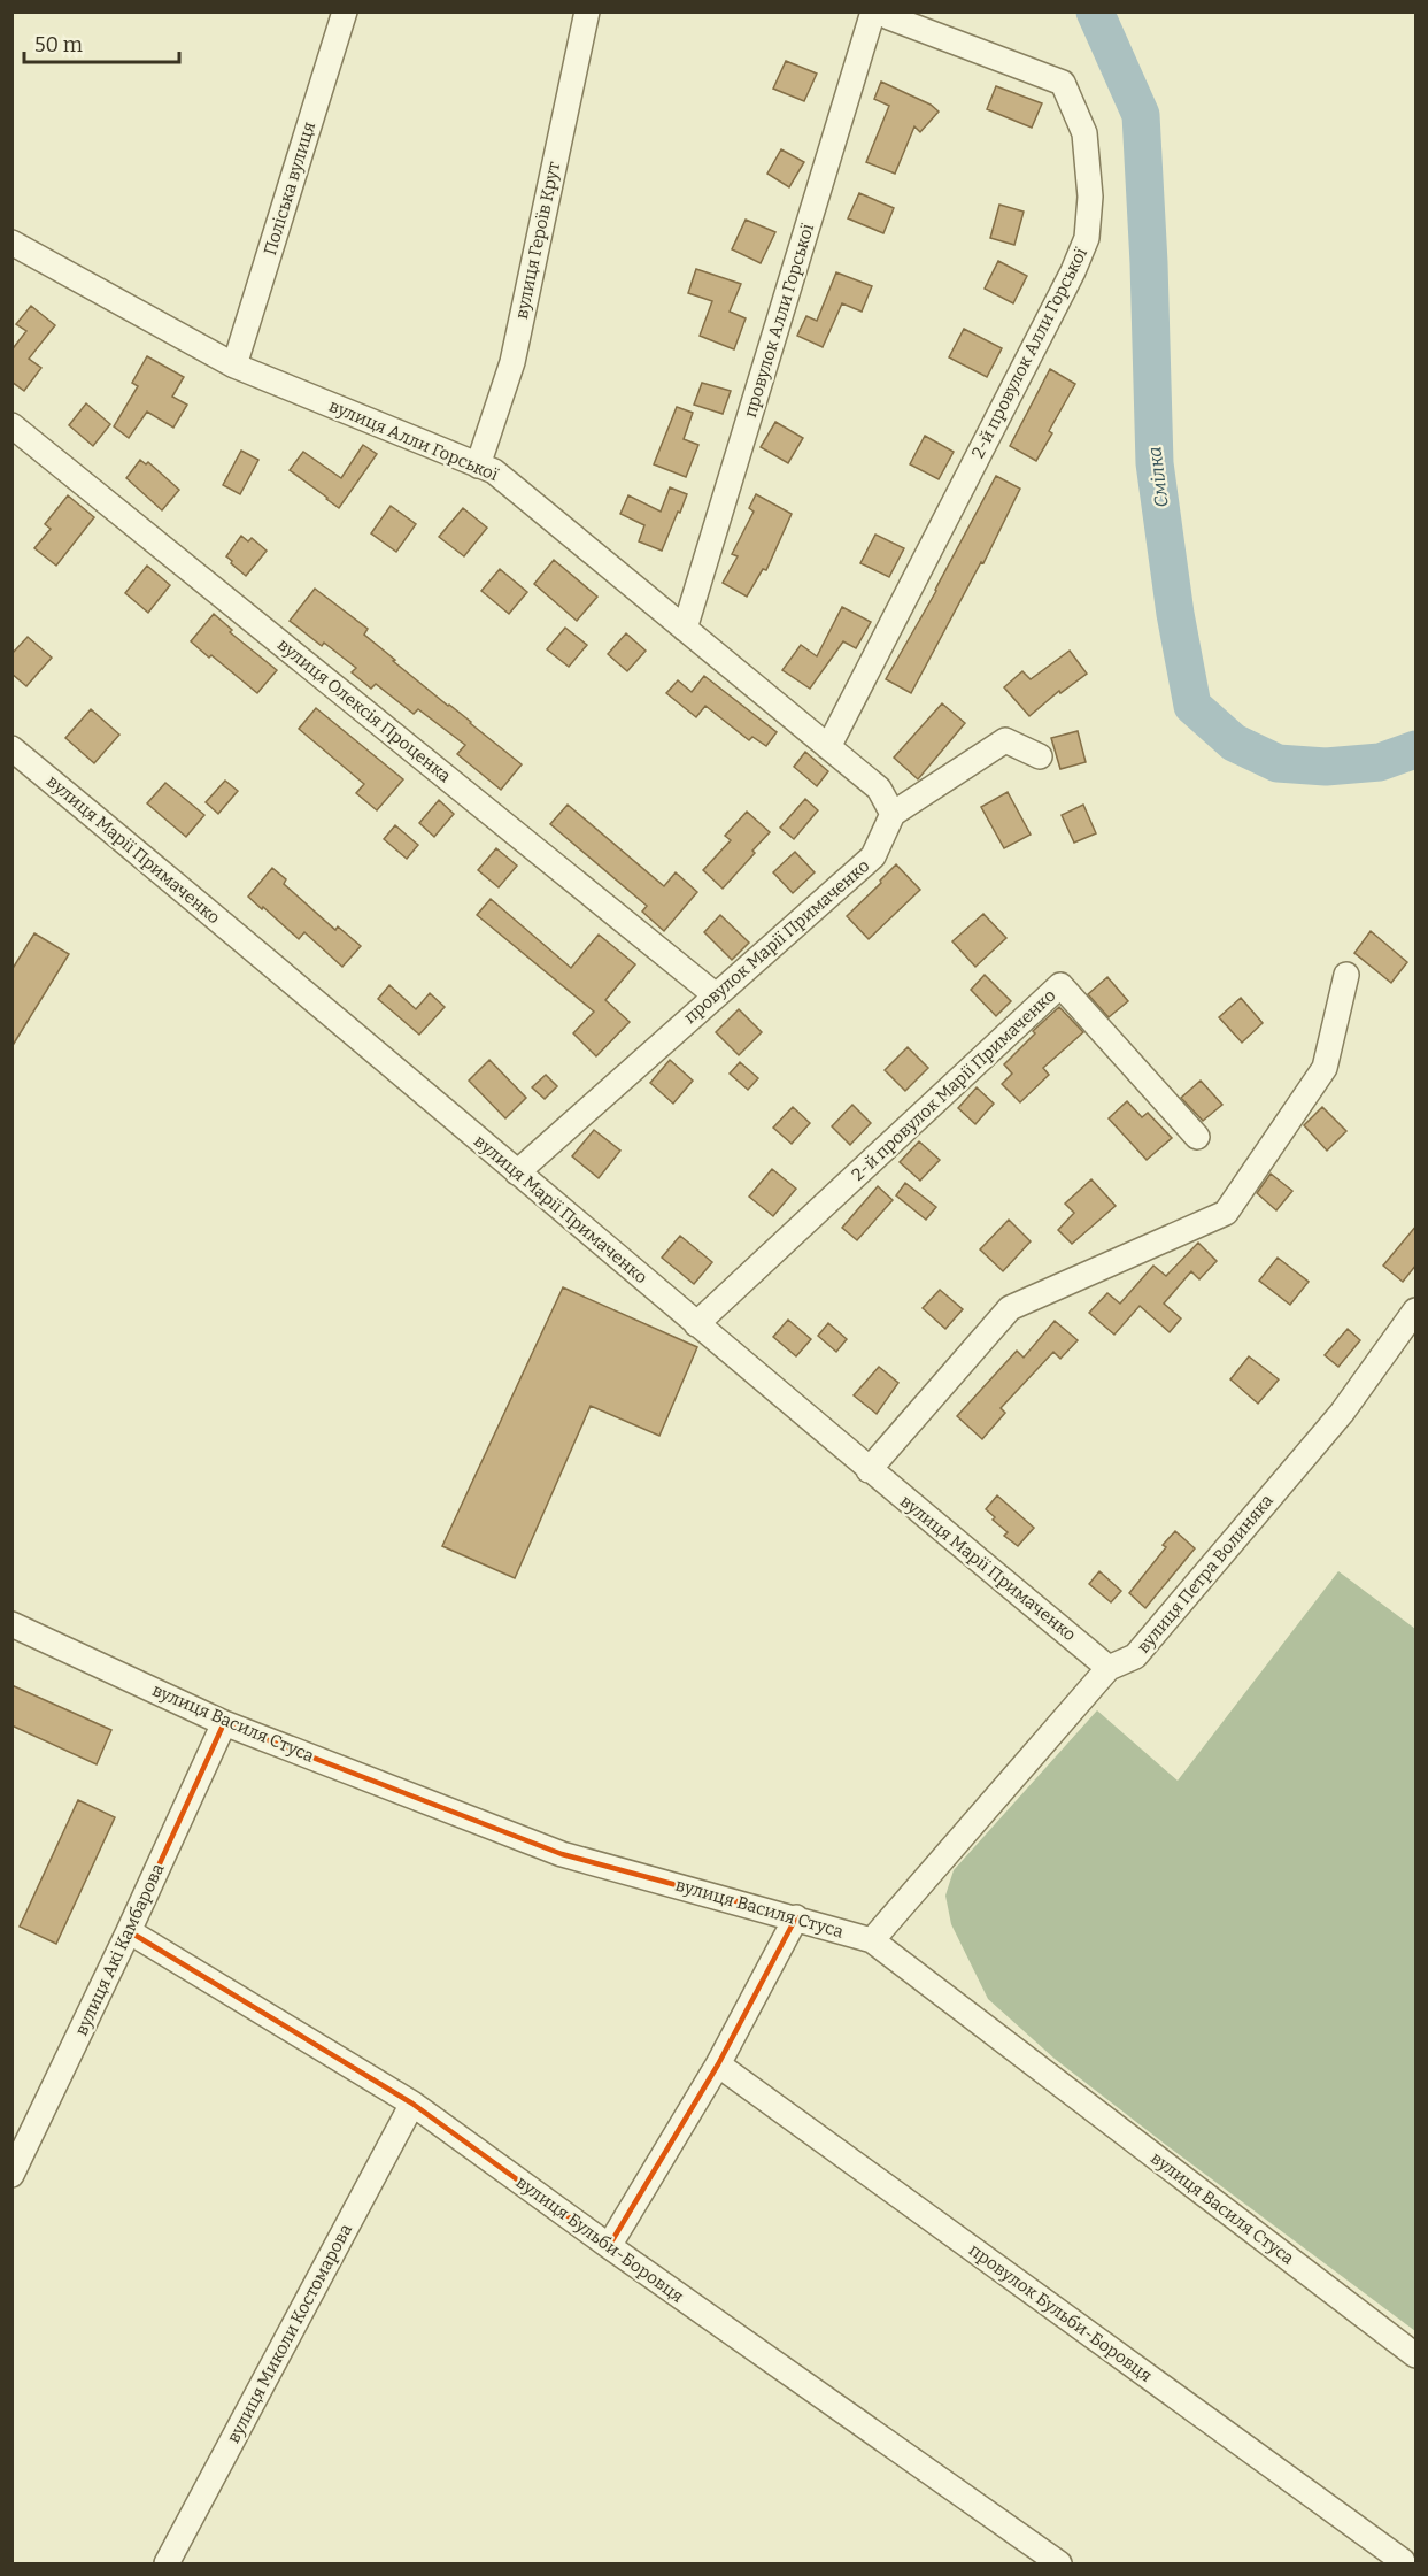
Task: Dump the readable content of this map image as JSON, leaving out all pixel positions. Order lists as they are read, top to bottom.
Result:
{
  "streets": {
    "street": [
      "Поліська вулиця",
      "вулиця Героїв Крут",
      "провулок Алли Горської",
      "2-й провулок Алли Горської",
      "вулиця Алли Горської",
      "вулиця Олексія Проценка",
      "вулиця Марії Примаченко",
      "провулок Марії Примаченко",
      "2-й провулок Марії Примаченко",
      "вулиця Петра Волиняка",
      "вулиця Василя Стуса",
      "вулиця Акі Камбарова",
      "вулиця Бульби-Боровця",
      "провулок Бульби-Боровця",
      "вулиця Миколи Костомарова"
    ]
  },
  "crossings": [
    ["Поліська вулиця", "вулиця Алли Горської"],
    ["вулиця Героїв Крут", "вулиця Алли Горської"],
    ["провулок Алли Горської", "вулиця Алли Горської"],
    ["2-й провулок Алли Горської", "вулиця Алли Горської"],
    ["вулиця Алли Горської", "провулок Марії Примаченко"],
    ["вулиця Олексія Проценка", "провулок Марії Примаченко"],
    ["вулиця Марії Примаченко", "провулок Марії Примаченко"],
    ["вулиця Марії Примаченко", "2-й провулок Марії Примаченко"],
    ["вулиця Марії Примаченко", "вулиця Петра Волиняка"],
    ["вулиця Петра Волиняка", "вулиця Василя Стуса"],
    ["вулиця Василя Стуса", "вулиця Акі Камбарова"],
    ["вулиця Акі Камбарова", "вулиця Бульби-Боровця"],
    ["вулиця Бульби-Боровця", "вулиця Миколи Костомарова"]
  ],
  "water": ["Смілка"],
  "scale_bar": "50 m"
}
